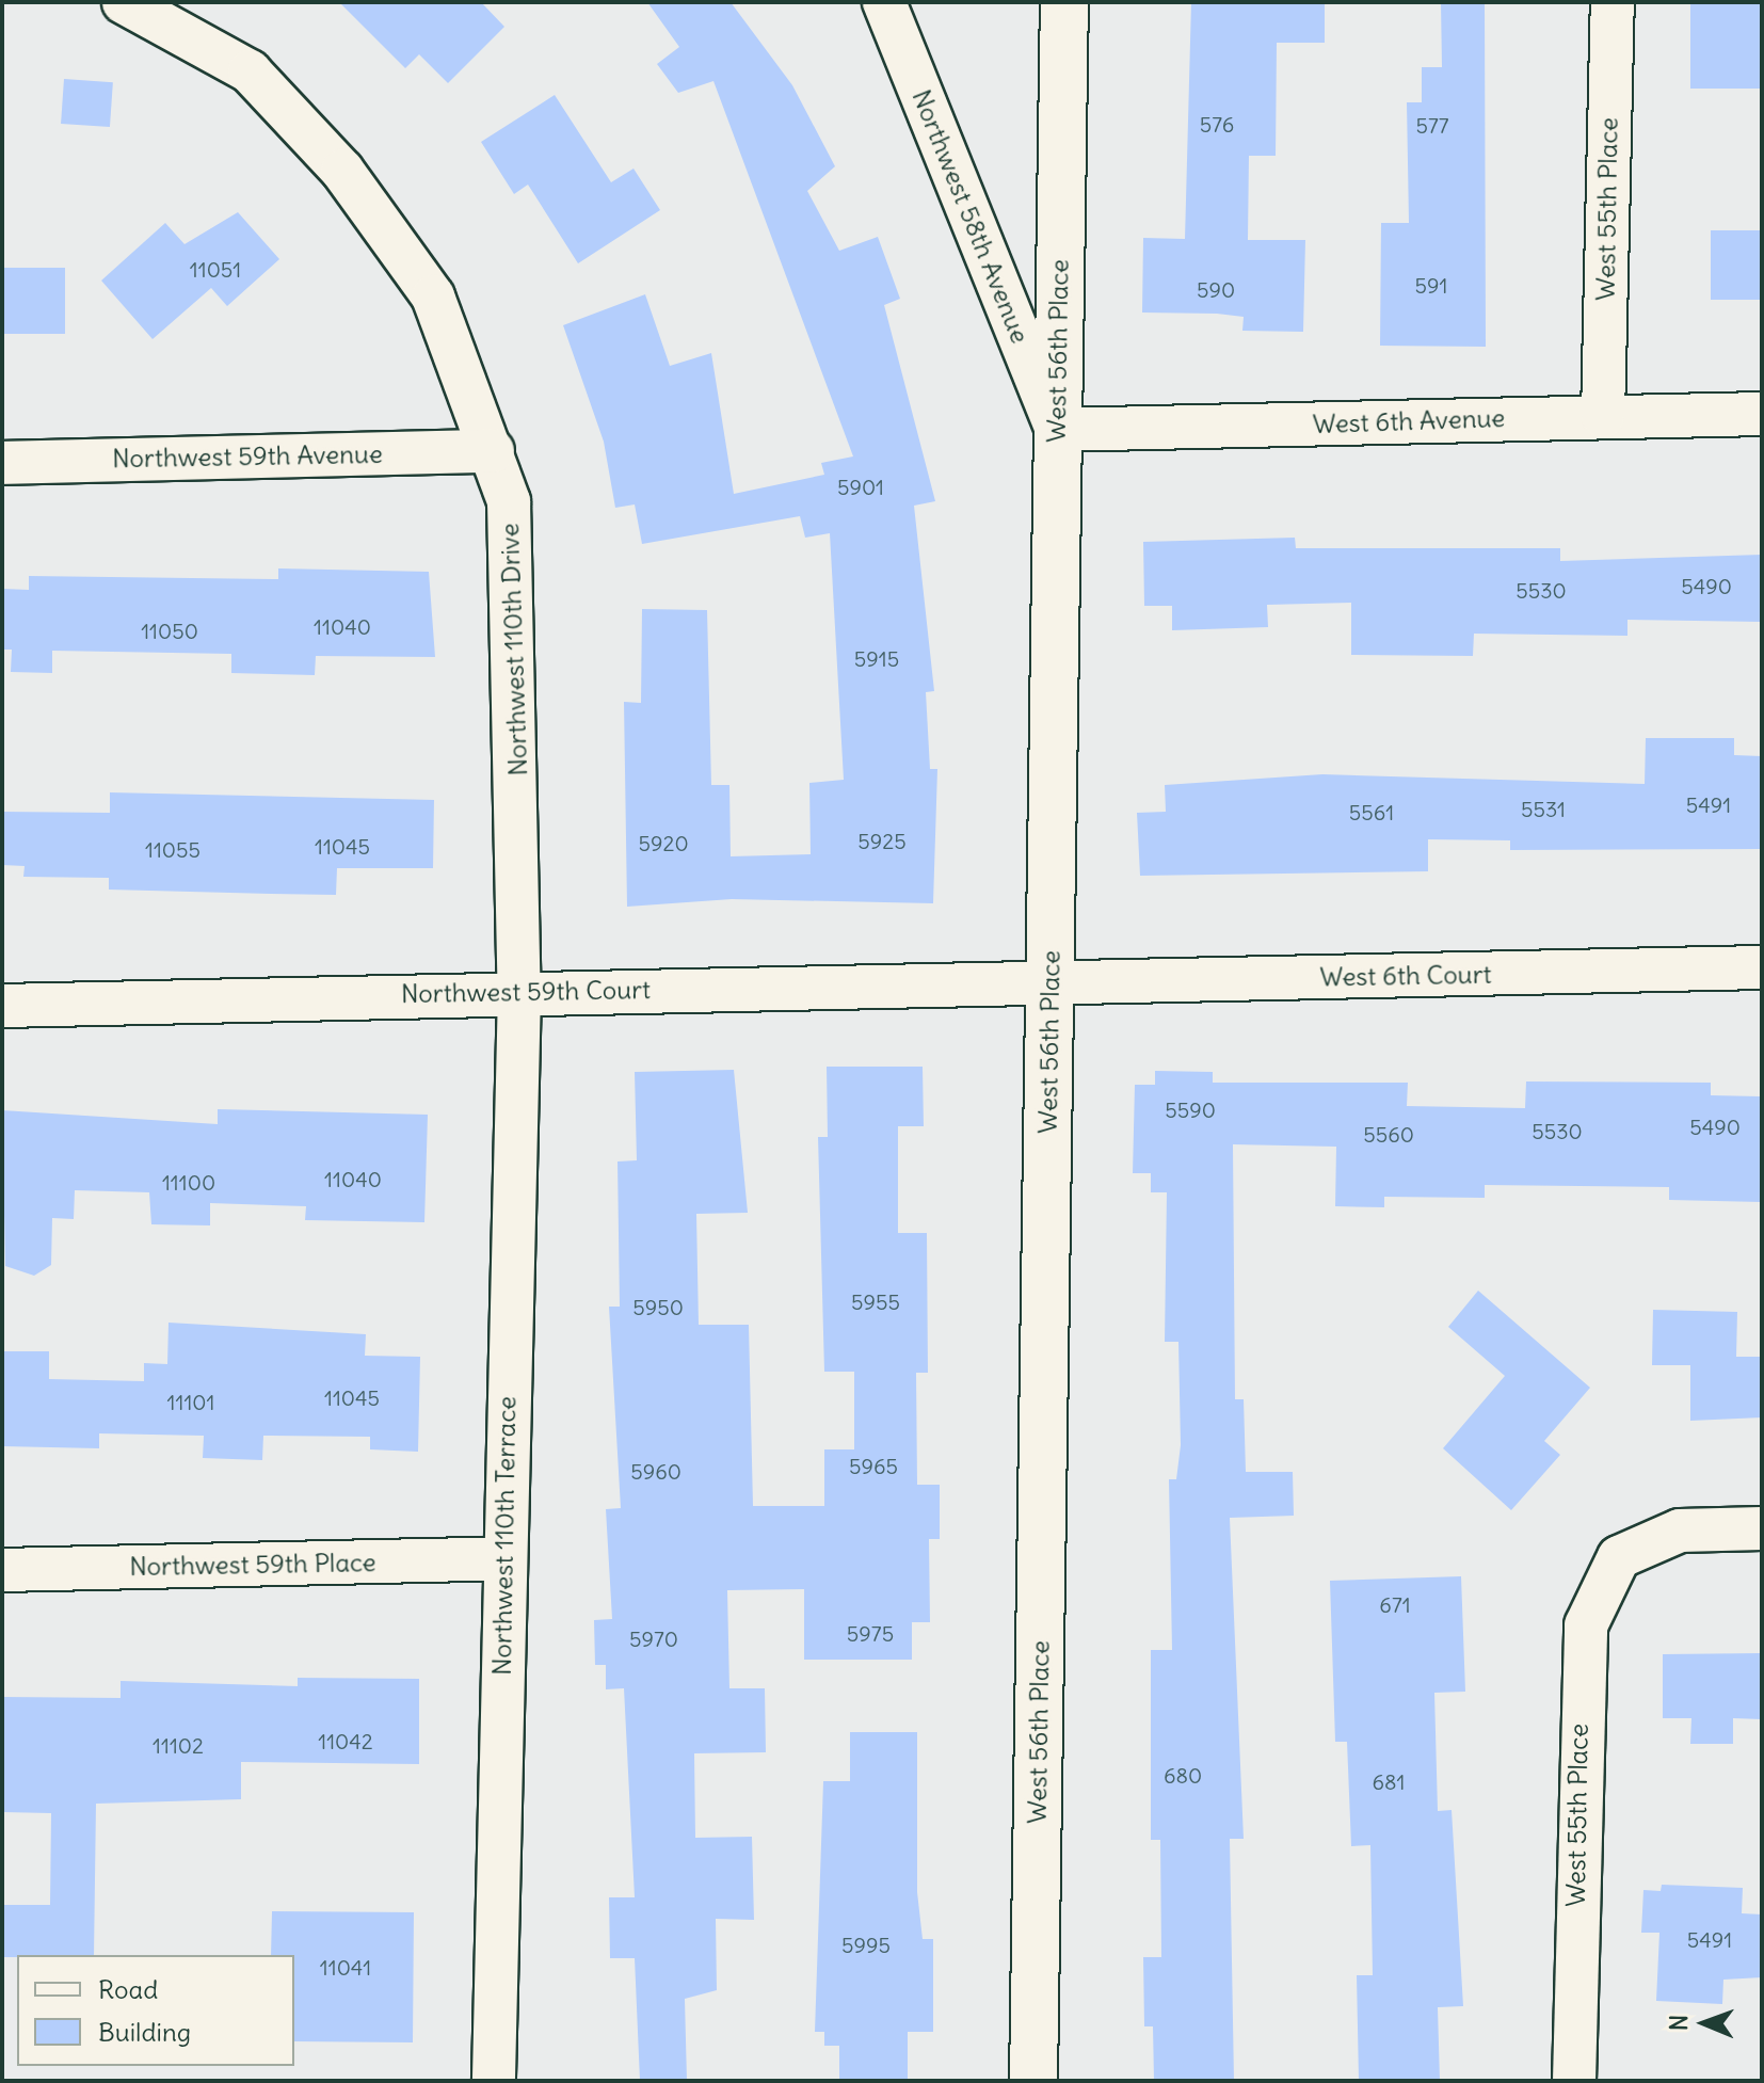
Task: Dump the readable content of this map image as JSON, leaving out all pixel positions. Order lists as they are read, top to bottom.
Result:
{
  "streets": {
    "street": [
      "West 55th Place",
      "Northwest 58th Avenue",
      "West 56th Place",
      "West 6th Avenue",
      "Northwest 59th Avenue",
      "Northwest 110th Drive",
      "West 6th Court",
      "Northwest 59th Court",
      "Northwest 110th Terrace",
      "Northwest 59th Place"
    ]
  },
  "crossings": [
    ["West 55th Place", "West 6th Avenue"],
    ["Northwest 58th Avenue", "West 56th Place"],
    ["Northwest 58th Avenue", "West 6th Avenue"],
    ["West 56th Place", "West 6th Avenue"],
    ["West 56th Place", "West 6th Court"],
    ["West 56th Place", "Northwest 59th Court"],
    ["Northwest 59th Avenue", "Northwest 110th Drive"],
    ["Northwest 110th Drive", "Northwest 59th Court"],
    ["Northwest 110th Drive", "Northwest 110th Terrace"],
    ["West 6th Court", "Northwest 59th Court"],
    ["Northwest 59th Court", "Northwest 110th Terrace"],
    ["Northwest 110th Terrace", "Northwest 59th Place"]
  ],
  "house_numbers": [
    "576",
    "577",
    "11051",
    "591",
    "590",
    "5901",
    "5490",
    "5530",
    "11040",
    "11050",
    "5915",
    "5491",
    "5531",
    "5561",
    "5925",
    "5920",
    "11045",
    "11055",
    "5590",
    "5490",
    "5530",
    "5560",
    "11040",
    "11100",
    "5955",
    "5950",
    "11045",
    "11101",
    "5965",
    "5960",
    "671",
    "5975",
    "5970",
    "11042",
    "11102",
    "680",
    "681",
    "5491",
    "5995",
    "11041"
  ],
  "legend": ["Road", "Building"],
  "north": "left"
}
